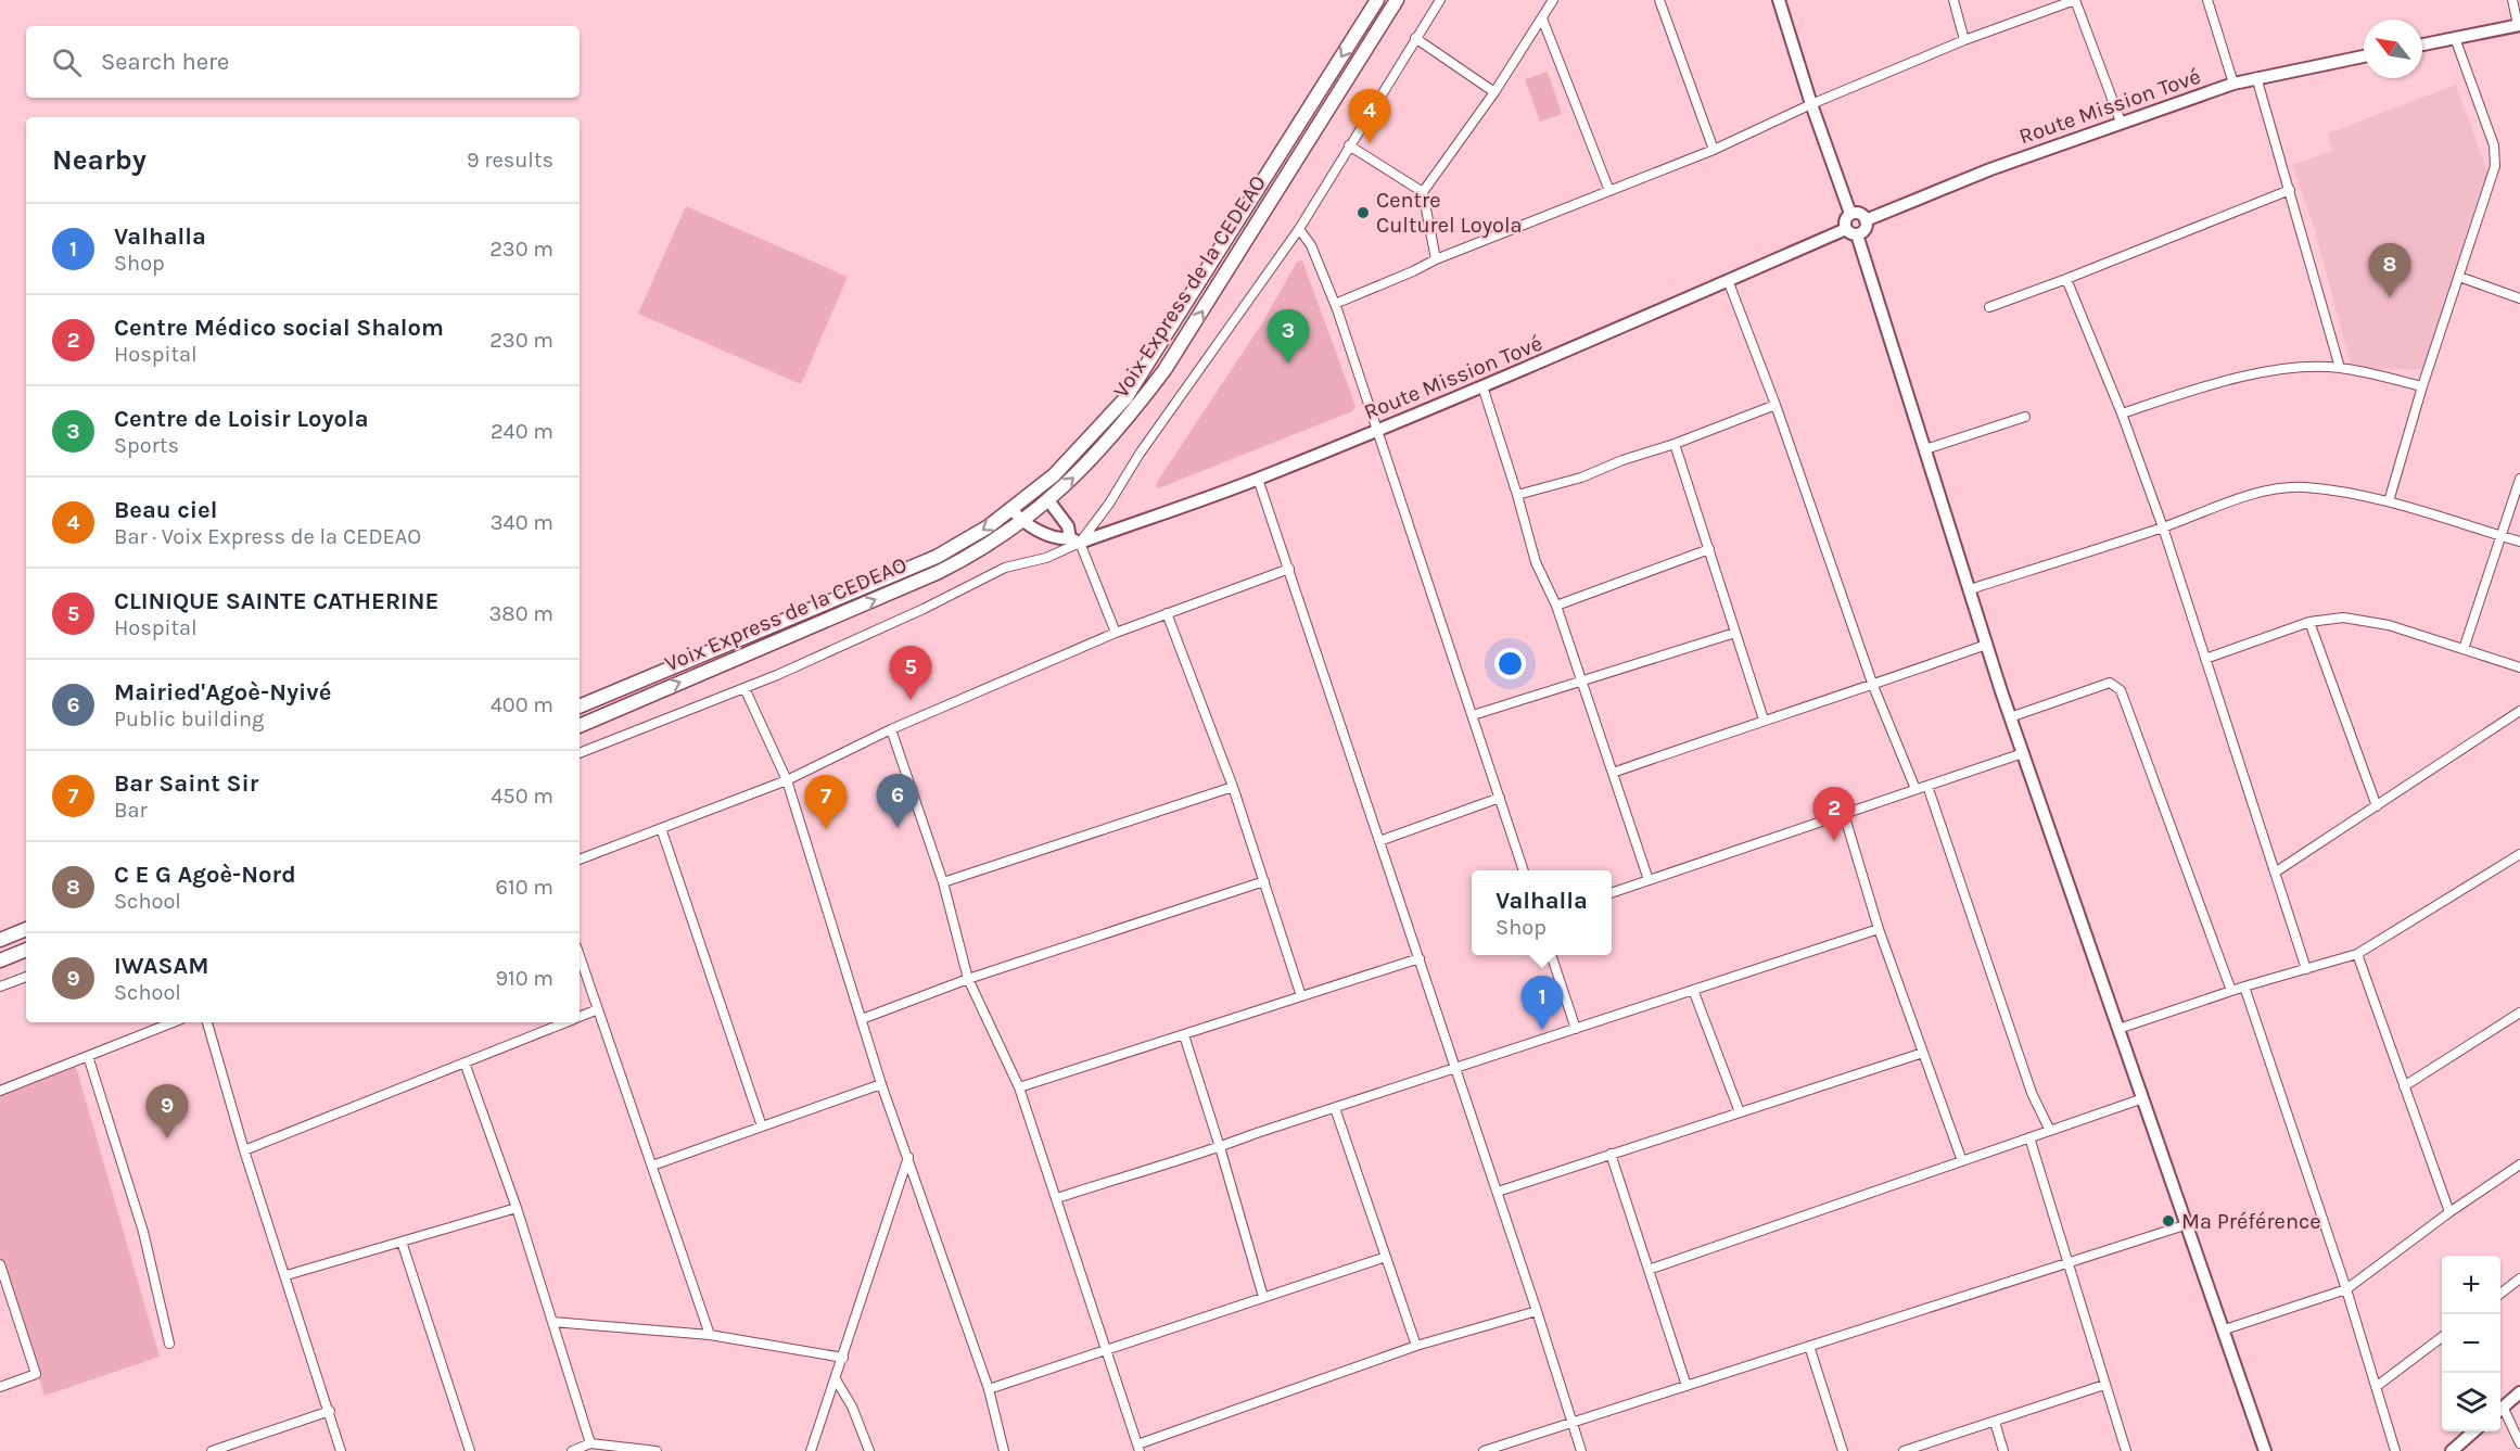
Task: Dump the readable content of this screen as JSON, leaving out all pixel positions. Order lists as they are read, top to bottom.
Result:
{
  "streets": {
    "main road": ["Voix Express de la CEDEAO"],
    "street": ["Route Mission Tové"]
  },
  "places": ["Centre Culturel Loyola", "Ma Préférence"],
  "north": "top left",
  "page": {
    "search": "Search here",
    "pins": [
      "4",
      "8",
      "3",
      "5",
      "6",
      "7",
      "2",
      "1",
      "9"
    ],
    "heading": ["Nearby", "9 results"],
    "list": [
      {
        "mark": "1",
        "name": "Valhalla",
        "note": "Shop",
        "value": "230 m"
      },
      {
        "mark": "2",
        "name": "Centre Médico social Shalom",
        "note": "Hospital",
        "value": "230 m"
      },
      {
        "mark": "3",
        "name": "Centre de Loisir Loyola",
        "note": "Sports",
        "value": "240 m"
      },
      {
        "mark": "4",
        "name": "Beau ciel",
        "note": "Bar · Voix Express de la CEDEAO",
        "value": "340 m"
      },
      {
        "mark": "5",
        "name": "CLINIQUE SAINTE CATHERINE",
        "note": "Hospital",
        "value": "380 m"
      },
      {
        "mark": "6",
        "name": "Mairied'Agoè-Nyivé",
        "note": "Public building",
        "value": "400 m"
      },
      {
        "mark": "7",
        "name": "Bar Saint Sir",
        "note": "Bar",
        "value": "450 m"
      },
      {
        "mark": "8",
        "name": "C E G Agoè-Nord",
        "note": "School",
        "value": "610 m"
      },
      {
        "mark": "9",
        "name": "IWASAM",
        "note": "School",
        "value": "910 m"
      }
    ],
    "popup": ["Valhalla", "Shop"],
    "map_buttons": ["+", "−"]
  }
}
